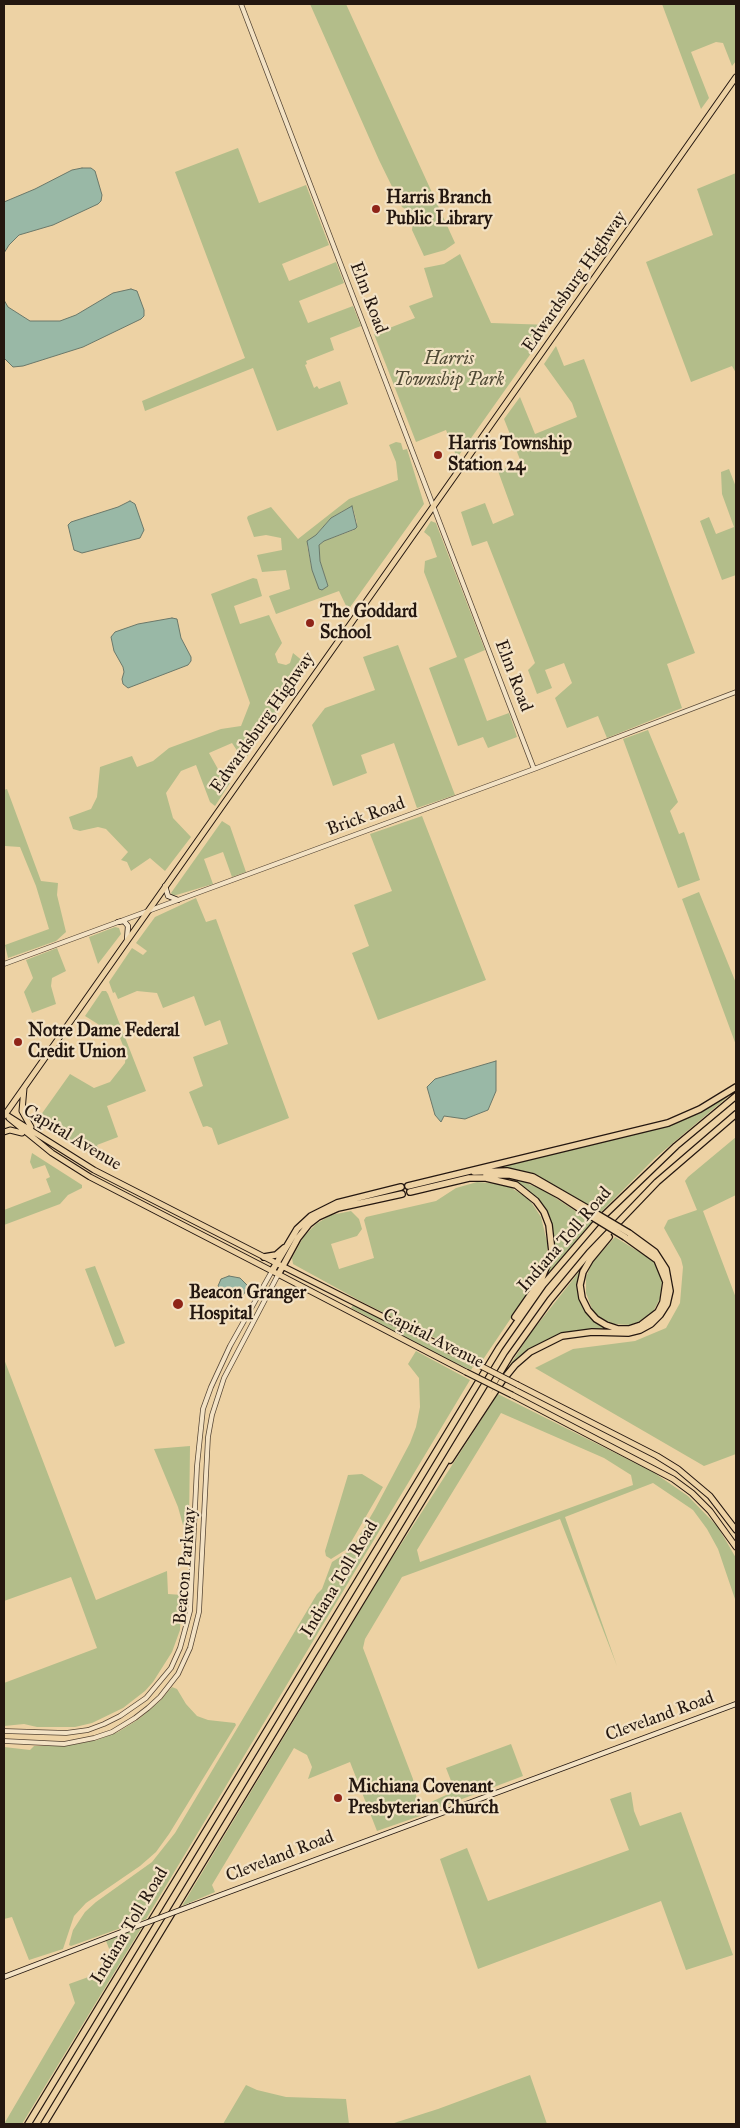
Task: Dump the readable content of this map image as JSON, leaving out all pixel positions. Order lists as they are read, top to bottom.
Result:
{
  "streets": {
    "highway": ["Indiana Toll Road"],
    "main road": ["Edwardsburg Highway", "Capital Avenue", "Cleveland Road"],
    "street": ["Elm Road", "Brick Road", "Beacon Parkway"]
  },
  "crossings": [
    ["Edwardsburg Highway", "Elm Road"],
    ["Edwardsburg Highway", "Brick Road"],
    ["Edwardsburg Highway", "Capital Avenue"],
    ["Elm Road", "Brick Road"],
    ["Capital Avenue", "Beacon Parkway"]
  ],
  "parks": ["Harris Township Park"],
  "places": [
    "Harris Branch Public Library",
    "Harris Township Station 24",
    "The Goddard School",
    "Notre Dame Federal Credit Union",
    "Beacon Granger Hospital",
    "Michiana Covenant Presbyterian Church"
  ]
}
